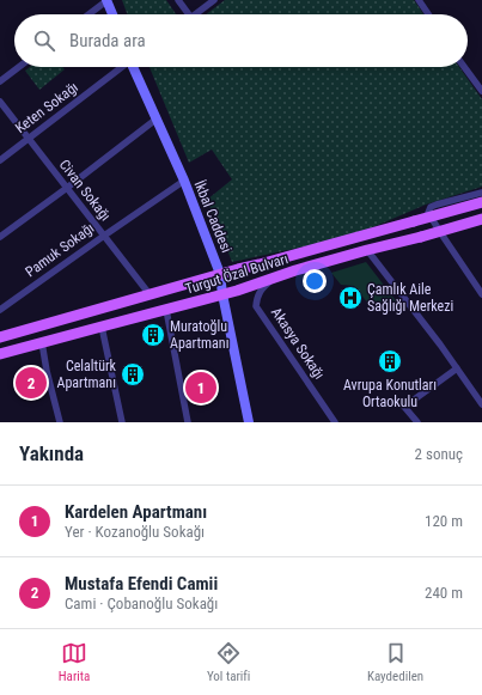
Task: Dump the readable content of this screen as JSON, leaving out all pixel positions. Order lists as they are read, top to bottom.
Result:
{
  "streets": {
    "main road": ["İkbal Caddesi", "Turgut Özal Bulvarı"],
    "street": [
      "Keten Sokağı",
      "Civan Sokağı",
      "Pamuk Sokağı",
      "Akasya Sokağı"
    ]
  },
  "crossings": [
    ["Keten Sokağı", "Civan Sokağı"],
    ["Civan Sokağı", "Pamuk Sokağı"],
    ["Civan Sokağı", "Turgut Özal Bulvarı"],
    ["İkbal Caddesi", "Pamuk Sokağı"],
    ["İkbal Caddesi", "Turgut Özal Bulvarı"],
    ["Turgut Özal Bulvarı", "Akasya Sokağı"]
  ],
  "places": {
    "hospital": ["Çamlık Aile Sağlığı Merkezi"],
    "building": ["Muratoğlu Apartmanı", "Avrupa Konutları Ortaokulu", "Celaltürk Apartmanı"]
  },
  "page": {
    "search": "Burada ara",
    "pins": ["2", "1"],
    "heading": ["Yakında", "2 sonuç"],
    "list": [
      {
        "mark": "1",
        "name": "Kardelen Apartmanı",
        "note": "Yer · Kozanoğlu Sokağı",
        "value": "120 m"
      },
      {
        "mark": "2",
        "name": "Mustafa Efendi Camii",
        "note": "Cami · Çobanoğlu Sokağı",
        "value": "240 m"
      }
    ],
    "nav": ["Harita", "Yol tarifi", "Kaydedilen"]
  }
}
